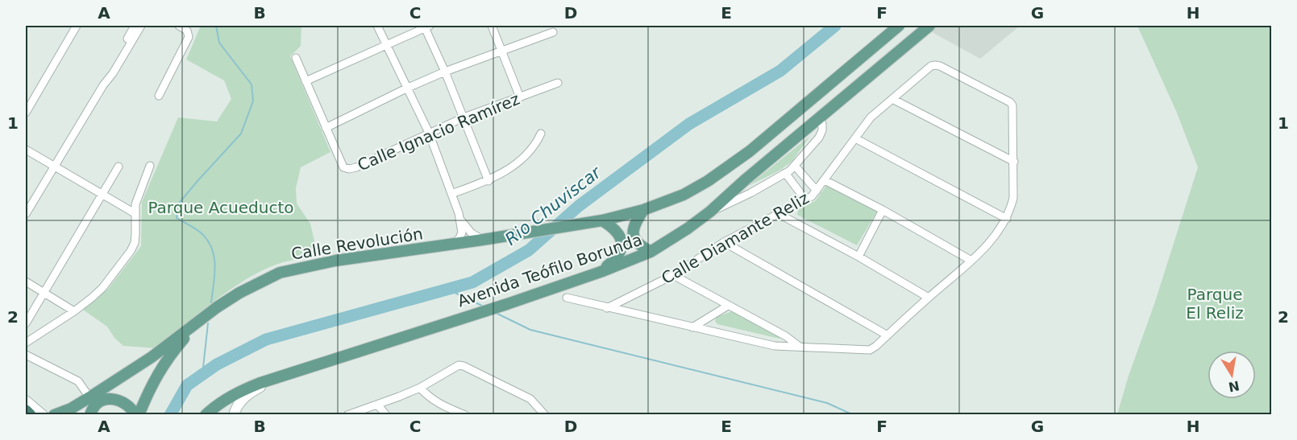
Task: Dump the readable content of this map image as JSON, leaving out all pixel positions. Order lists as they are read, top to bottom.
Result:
{
  "streets": {
    "main road": ["Calle Revolución", "Avenida Teófilo Borunda"],
    "street": ["Calle Ignacio Ramírez", "Calle Diamante Reliz"]
  },
  "crossings": [
    ["Calle Revolución", "Avenida Teófilo Borunda"]
  ],
  "water": ["Rio Chuviscar"],
  "parks": ["Parque Acueducto", "Parque El Reliz"],
  "north": "bottom",
  "grid": {
    "columns": [
      "A",
      "B",
      "C",
      "D",
      "E",
      "F",
      "G",
      "H"
    ],
    "rows": ["1", "2"]
  }
}
